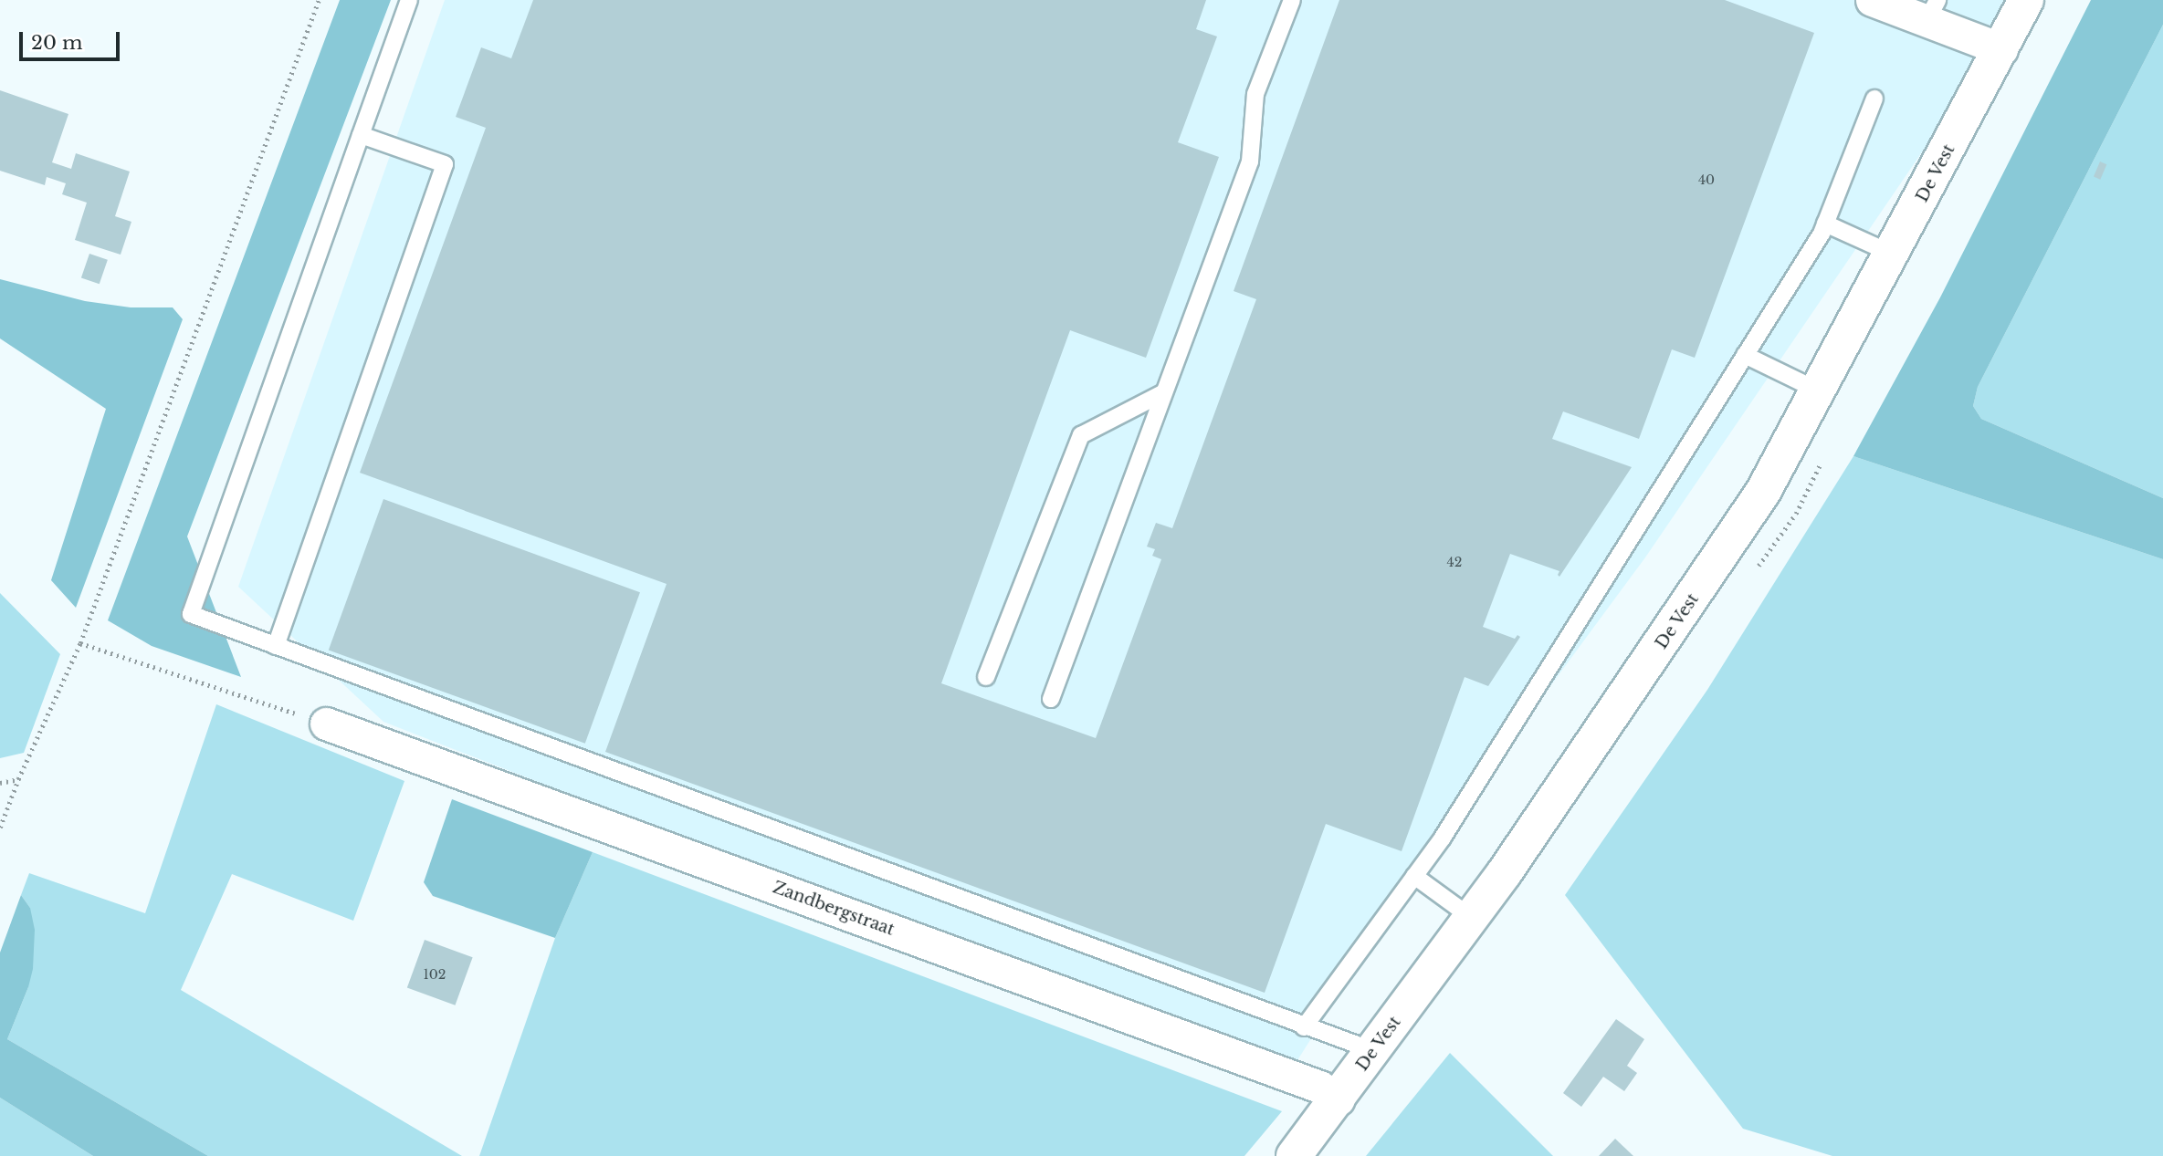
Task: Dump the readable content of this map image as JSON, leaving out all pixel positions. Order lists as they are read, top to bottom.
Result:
{
  "streets": {
    "main road": ["De Vest"],
    "street": ["Zandbergstraat"]
  },
  "crossings": [
    ["De Vest", "Zandbergstraat"]
  ],
  "house_numbers": ["40", "42", "102"],
  "scale_bar": "20 m"
}
